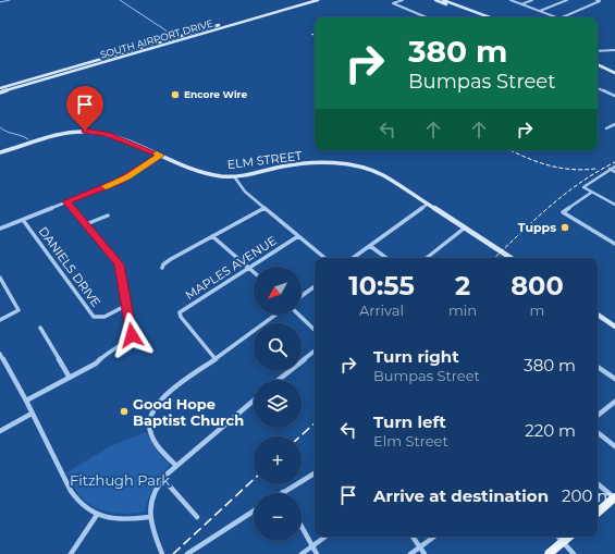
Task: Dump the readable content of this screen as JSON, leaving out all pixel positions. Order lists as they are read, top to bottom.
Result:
{
  "streets": {
    "main road": ["SOUTH AIRPORT DRIVE", "ELM STREET"],
    "street": ["DANIELS DRIVE", "MAPLES AVENUE"]
  },
  "parks": ["Fitzhugh Park"],
  "places": ["Encore Wire", "Tupps", "Good Hope Baptist Church"],
  "north": "bottom left",
  "page": {
    "turn": ["380 m", "Bumpas Street"],
    "eta": [
      "10:55",
      "Arrival",
      "2",
      "min",
      "800",
      "m"
    ],
    "map_buttons": ["+", "−"],
    "list": [
      {
        "name": "Turn right",
        "note": "Bumpas Street",
        "value": "380 m"
      },
      {
        "name": "Turn left",
        "note": "Elm Street",
        "value": "220 m"
      },
      {
        "name": "Arrive at destination",
        "value": "200 m"
      }
    ]
  }
}
